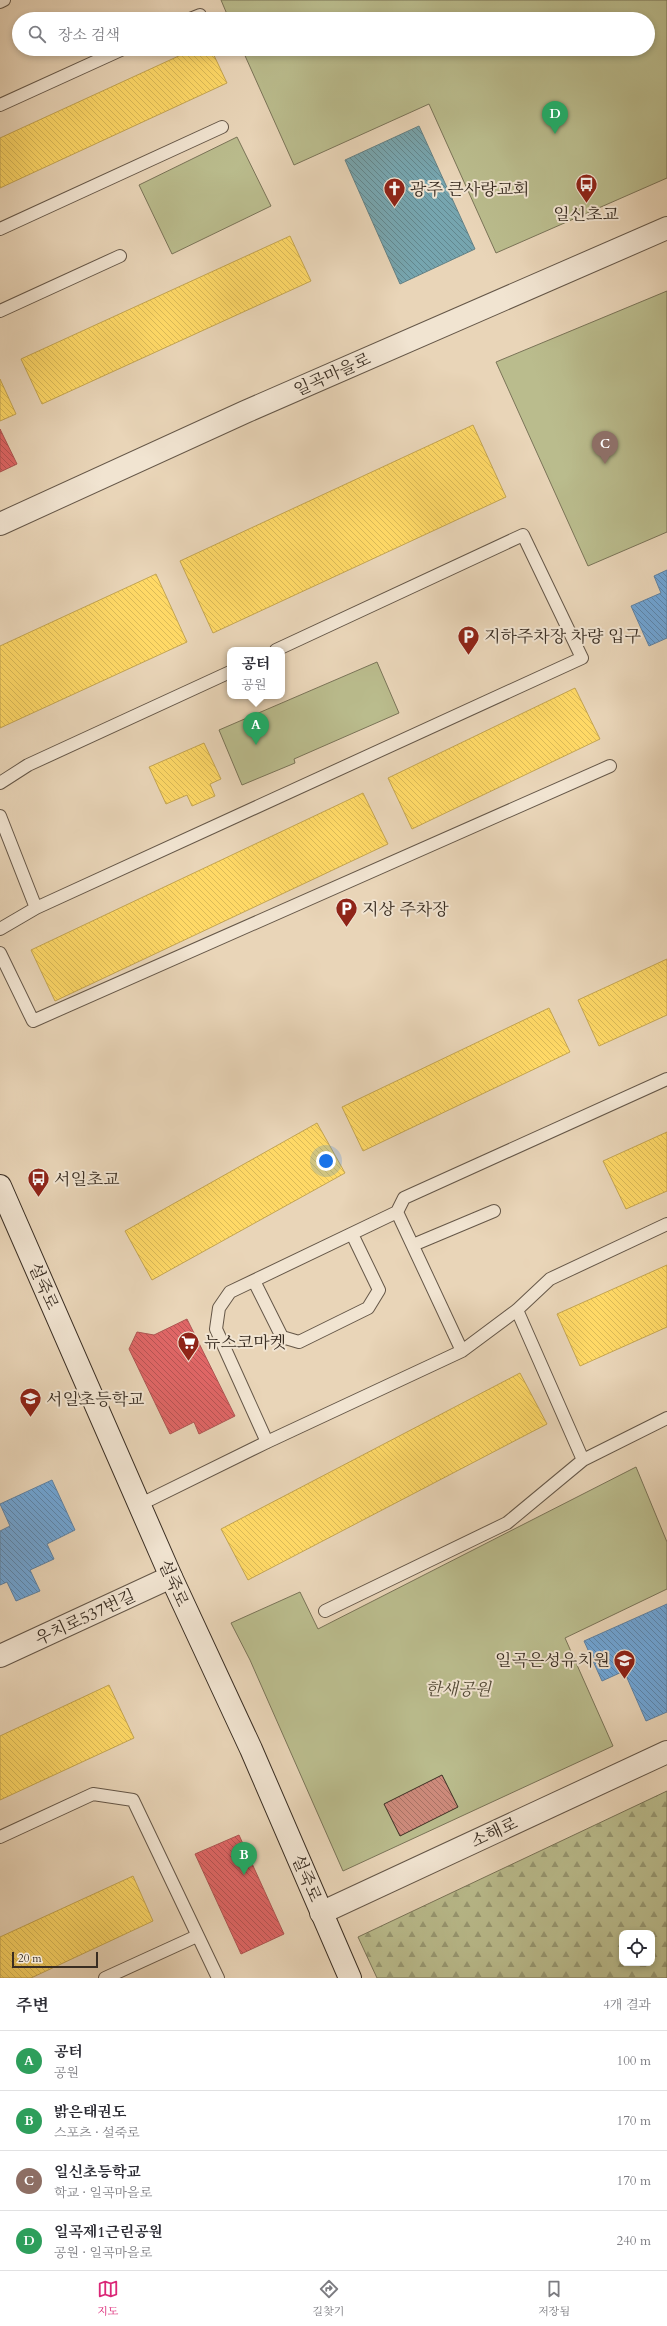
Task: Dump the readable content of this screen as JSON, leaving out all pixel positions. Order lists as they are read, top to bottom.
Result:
{
  "streets": {
    "street": [
      "일곡마을로",
      "설죽로",
      "우치로537번길",
      "소해로"
    ]
  },
  "crossings": [
    ["설죽로", "우치로537번길"],
    ["설죽로", "소해로"]
  ],
  "parks": ["한새공원"],
  "places": {
    "bus stop": ["일신초교", "서일초교"],
    "church": ["광주 큰사랑교회"],
    "parking": ["지하주차장 차량 입구", "지상 주차장"],
    "supermarket": ["뉴스코마켓"],
    "school or university": ["서일초등학교", "일곡은성유치원"]
  },
  "scale_bar": "20 m",
  "page": {
    "search": "장소 검색",
    "pins": [
      "D",
      "C",
      "A",
      "B"
    ],
    "popup": ["공터", "공원"],
    "scale": "20 m",
    "heading": ["주변", "4개 결과"],
    "list": [
      {
        "mark": "A",
        "name": "공터",
        "note": "공원",
        "value": "100 m"
      },
      {
        "mark": "B",
        "name": "밝은태권도",
        "note": "스포츠 · 설죽로",
        "value": "170 m"
      },
      {
        "mark": "C",
        "name": "일신초등학교",
        "note": "학교 · 일곡마을로",
        "value": "170 m"
      },
      {
        "mark": "D",
        "name": "일곡제1근린공원",
        "note": "공원 · 일곡마을로",
        "value": "240 m"
      }
    ],
    "nav": ["지도", "길찾기", "저장됨"]
  }
}
